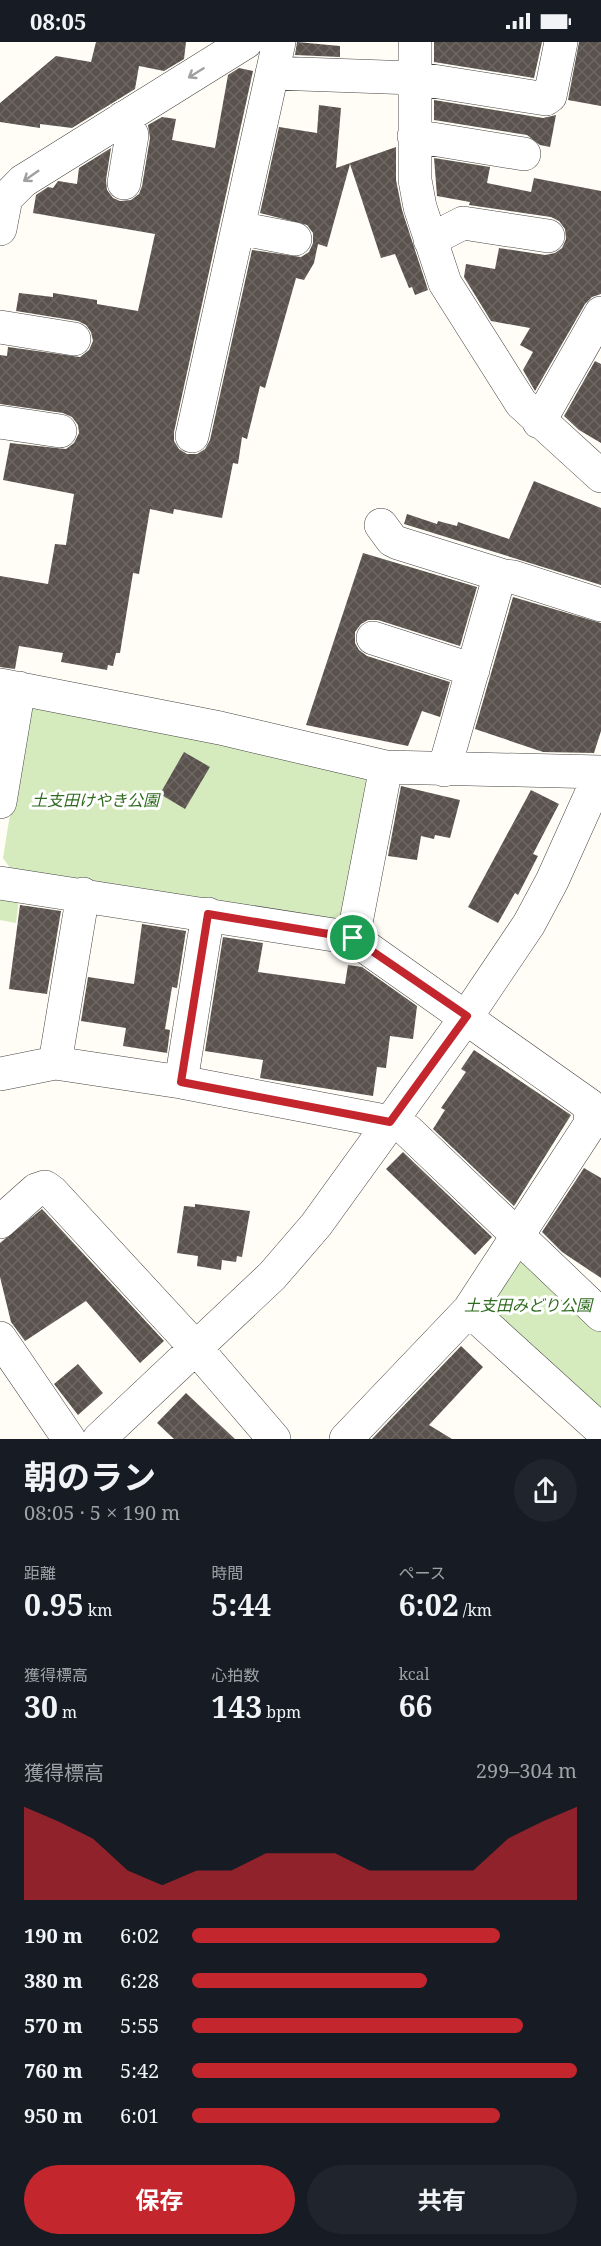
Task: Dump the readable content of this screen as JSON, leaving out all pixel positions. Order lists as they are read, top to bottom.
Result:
{
  "parks": ["土支田けやき公園", "土支田みどり公園"],
  "page": {
    "status": "08:05",
    "heading": ["朝のラン", "08:05 · 5 × 190 m"],
    "stats": [
      ["距離", "0.95 km"],
      ["時間", "5:44"],
      ["ペース", "6:02 /km"],
      ["獲得標高", "30 m"],
      ["心拍数", "143 bpm"],
      ["kcal", "66"]
    ],
    "chart": ["獲得標高", "299–304 m"],
    "list": [
      {
        "name": "190 m",
        "note": "6:02"
      },
      {
        "name": "380 m",
        "note": "6:28"
      },
      {
        "name": "570 m",
        "note": "5:55"
      },
      {
        "name": "760 m",
        "note": "5:42"
      },
      {
        "name": "950 m",
        "note": "6:01"
      }
    ],
    "buttons": ["保存", "共有"]
  }
}
